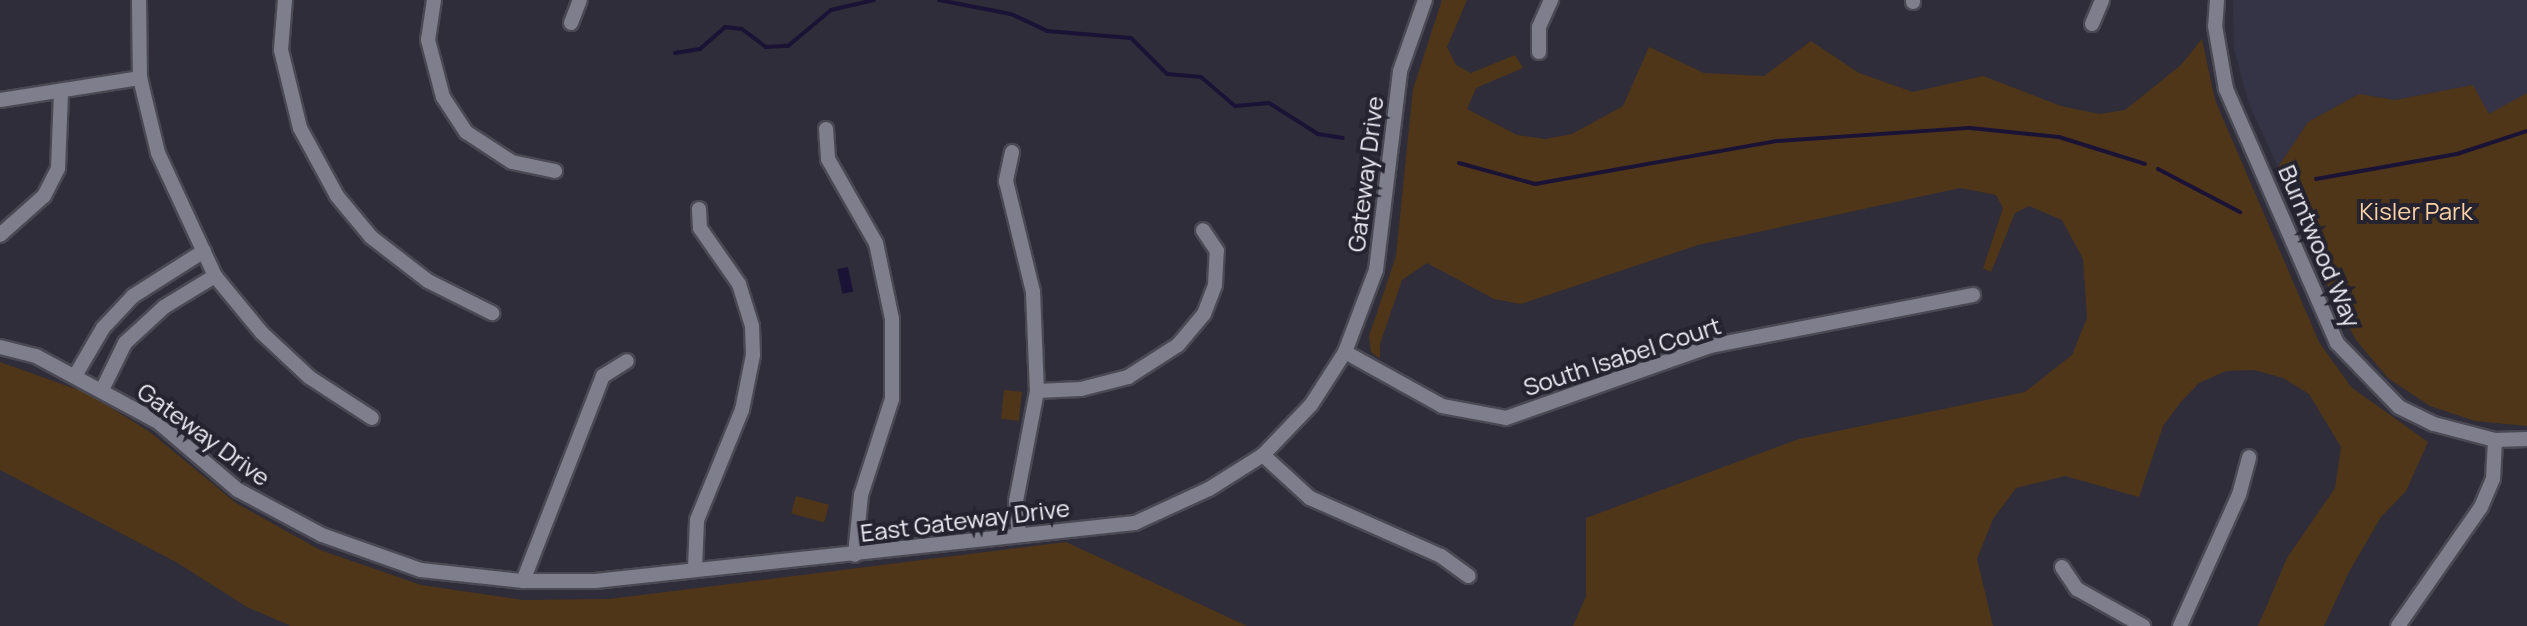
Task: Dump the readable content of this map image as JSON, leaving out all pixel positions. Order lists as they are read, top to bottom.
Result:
{
  "streets": {
    "street": [
      "Gateway Drive",
      "Burntwood Way",
      "South Isabel Court",
      "East Gateway Drive"
    ]
  },
  "crossings": [
    ["Gateway Drive", "South Isabel Court"],
    ["Gateway Drive", "East Gateway Drive"],
    ["South Isabel Court", "East Gateway Drive"]
  ],
  "parks": ["Kisler Park"]
}
